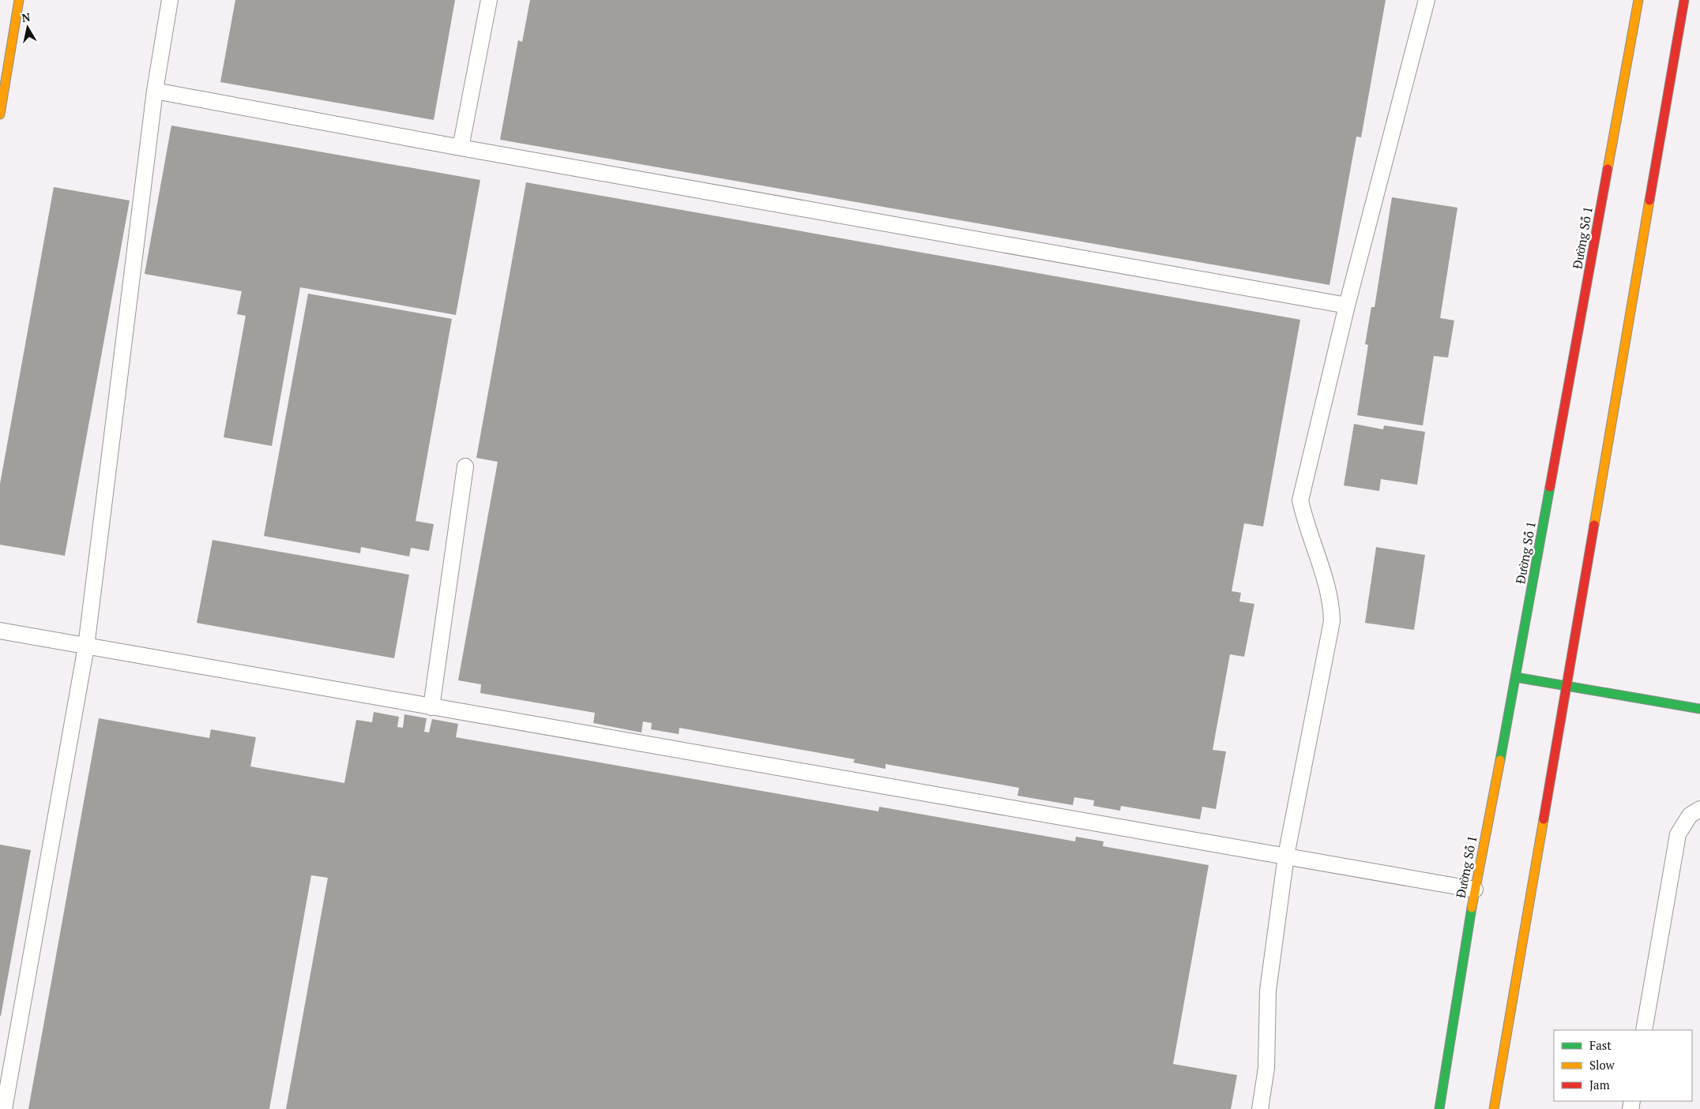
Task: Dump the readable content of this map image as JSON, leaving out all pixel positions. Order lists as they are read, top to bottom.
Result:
{
  "streets": {
    "street": ["Đường Số 1"]
  },
  "legend": ["Fast", "Slow", "Jam"],
  "north": "top"
}
